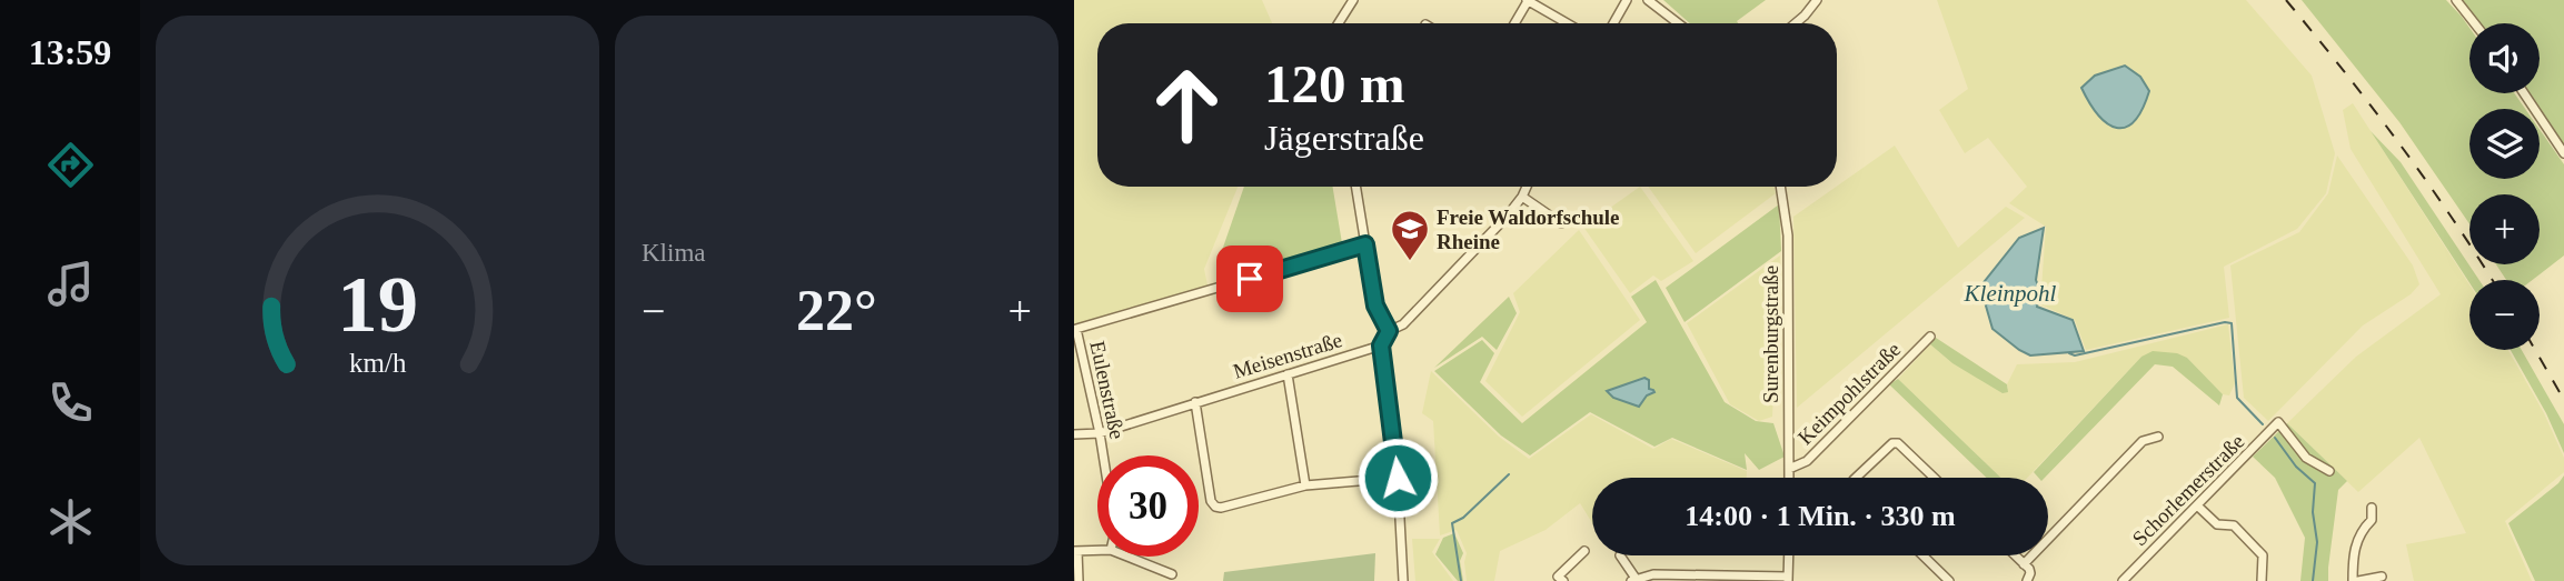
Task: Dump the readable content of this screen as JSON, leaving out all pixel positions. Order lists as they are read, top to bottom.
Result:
{
  "streets": {
    "street": [
      "Surenburgstraße",
      "Meisenstraße",
      "Eulenstraße",
      "Keimpohlstraße",
      "Schorlemerstraße"
    ]
  },
  "crossings": [
    ["Surenburgstraße", "Keimpohlstraße"],
    ["Meisenstraße", "Eulenstraße"]
  ],
  "water": ["Kleinpohl"],
  "places": {
    "school or university": ["Freie Waldorfschule Rheine"]
  },
  "page": {
    "tabs": "13:59",
    "tile": "Klima",
    "map_buttons": ["+", "−"],
    "turn": ["120 m", "Jägerstraße"],
    "heat": ["−", "22°", "+"],
    "limit": "30",
    "trip": "14:00 · 1 Min. · 330 m",
    "gauge": ["19", "km/h"]
  }
}
